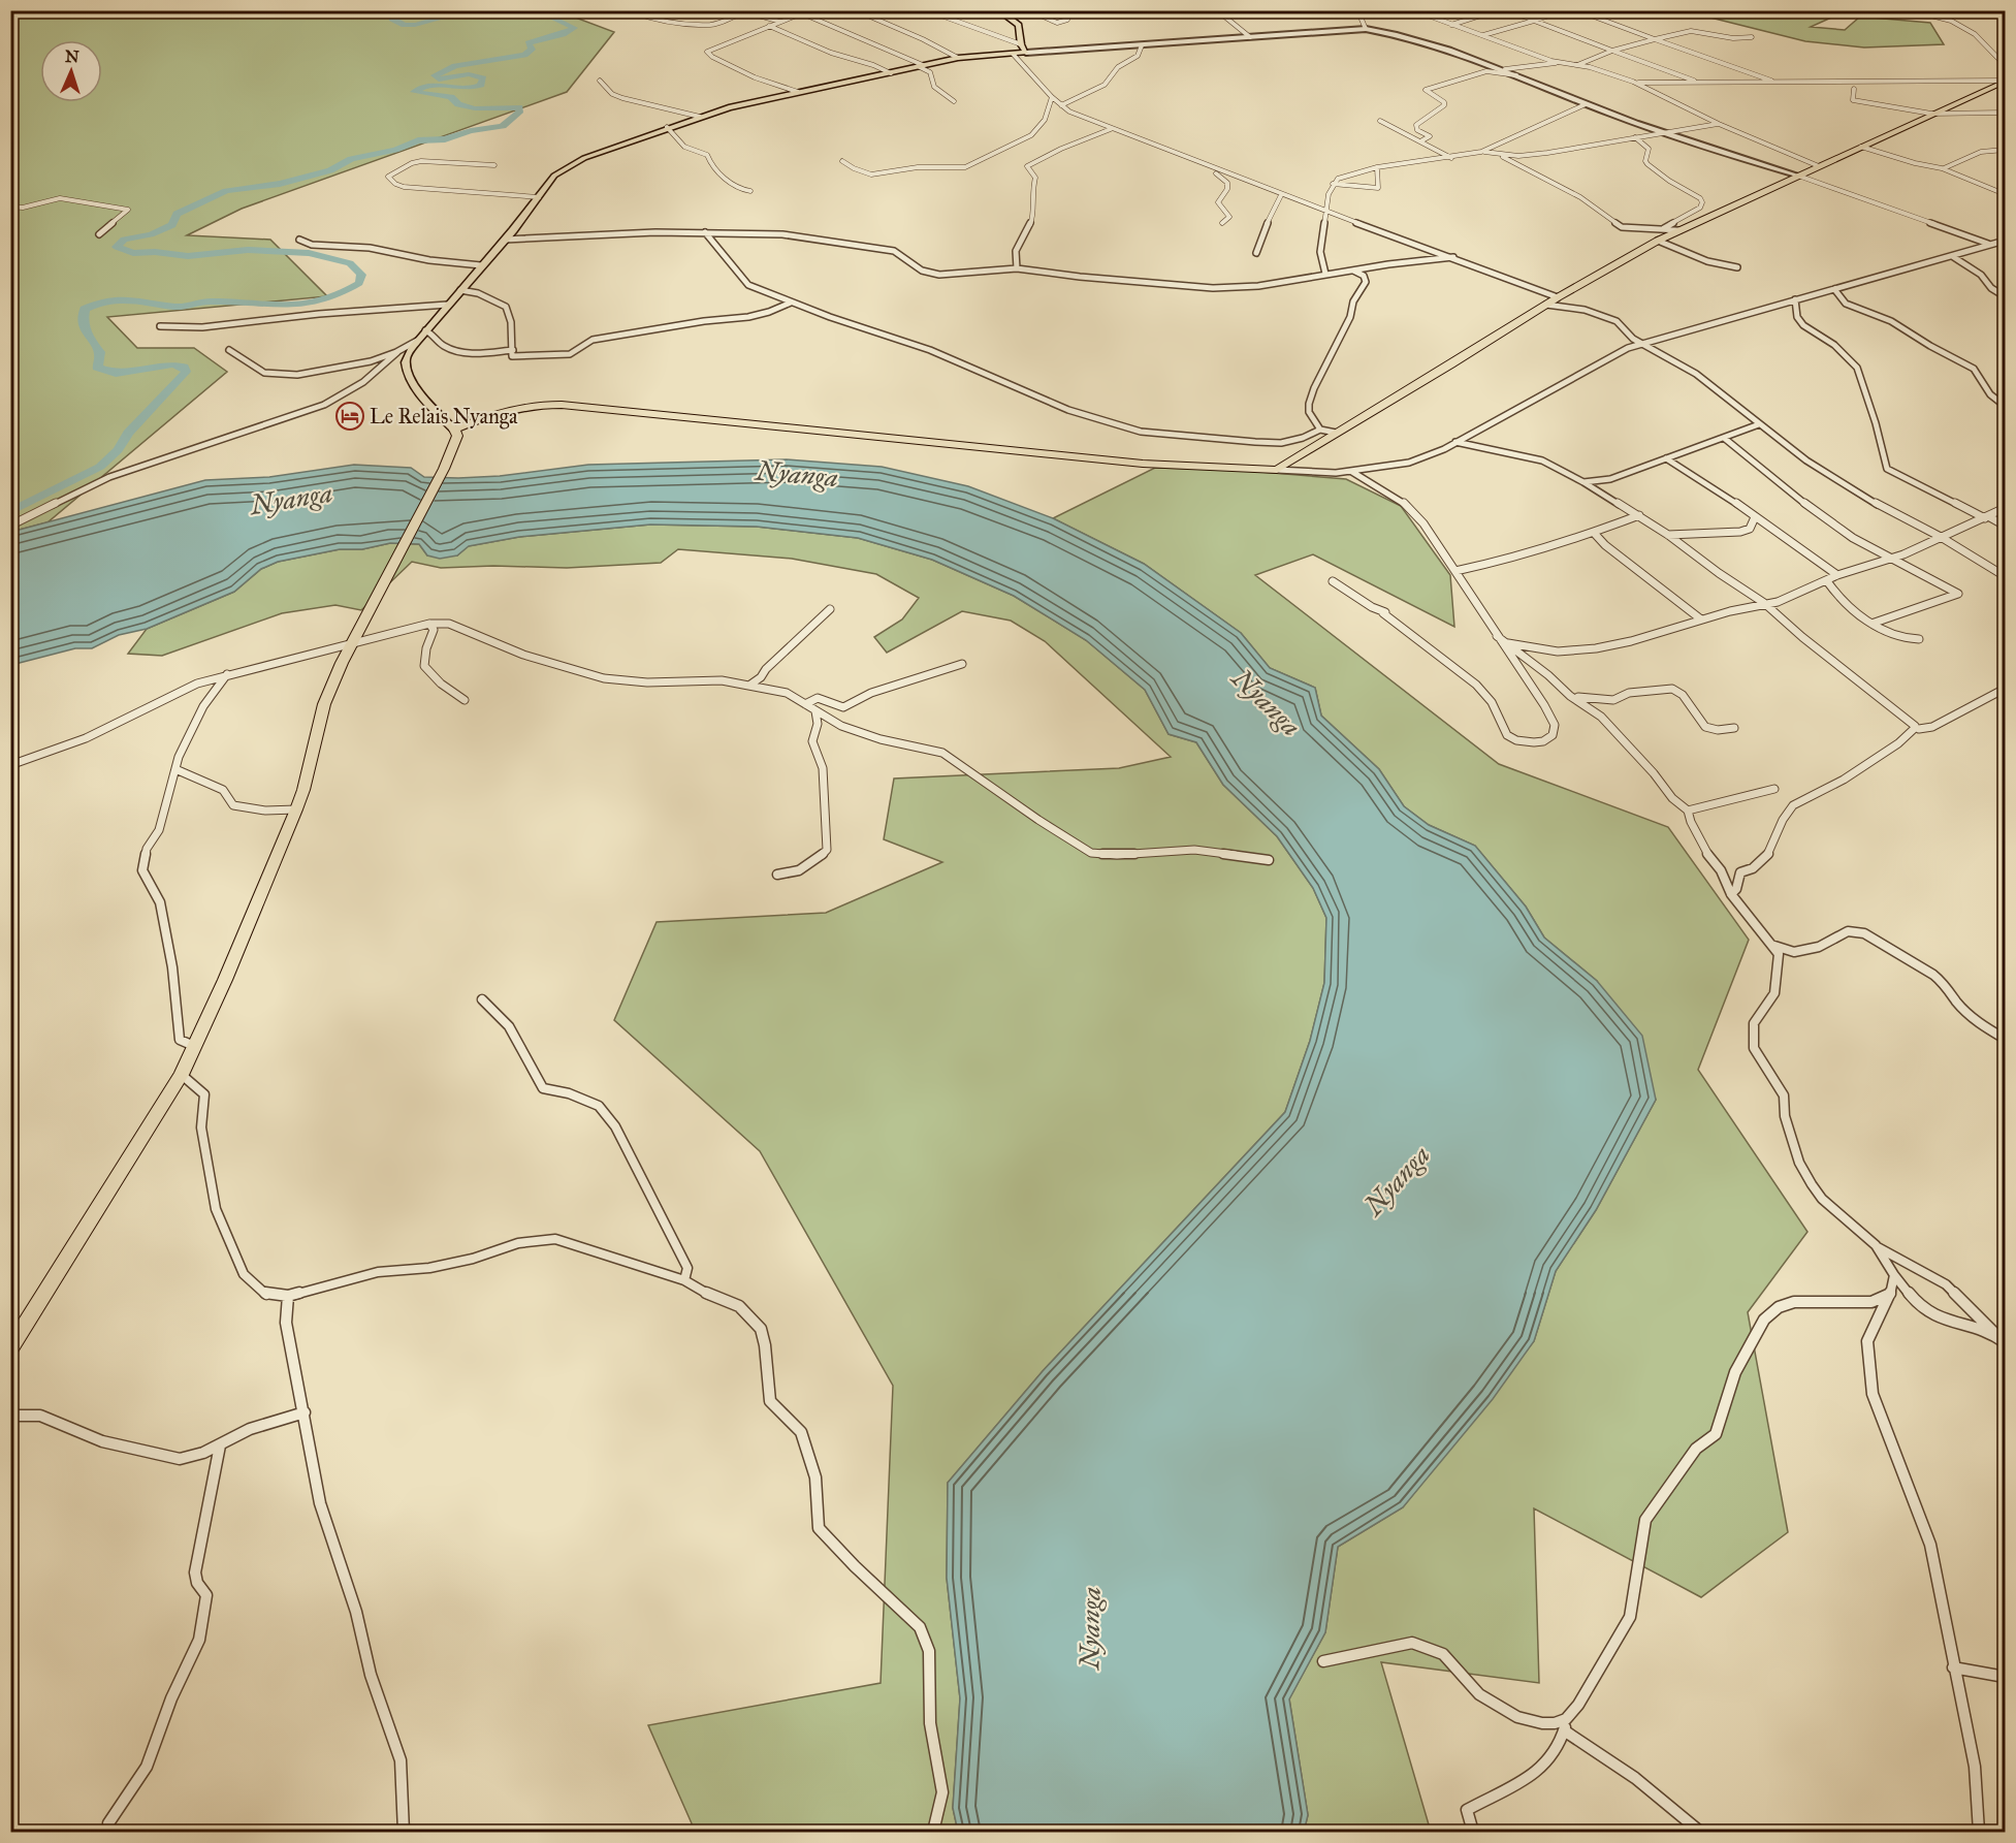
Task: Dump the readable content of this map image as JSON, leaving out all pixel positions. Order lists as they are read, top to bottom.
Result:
{
  "water": ["Nyanga"],
  "places": {
    "hotel": ["Le Relais Nyanga"]
  },
  "north": "top"
}
